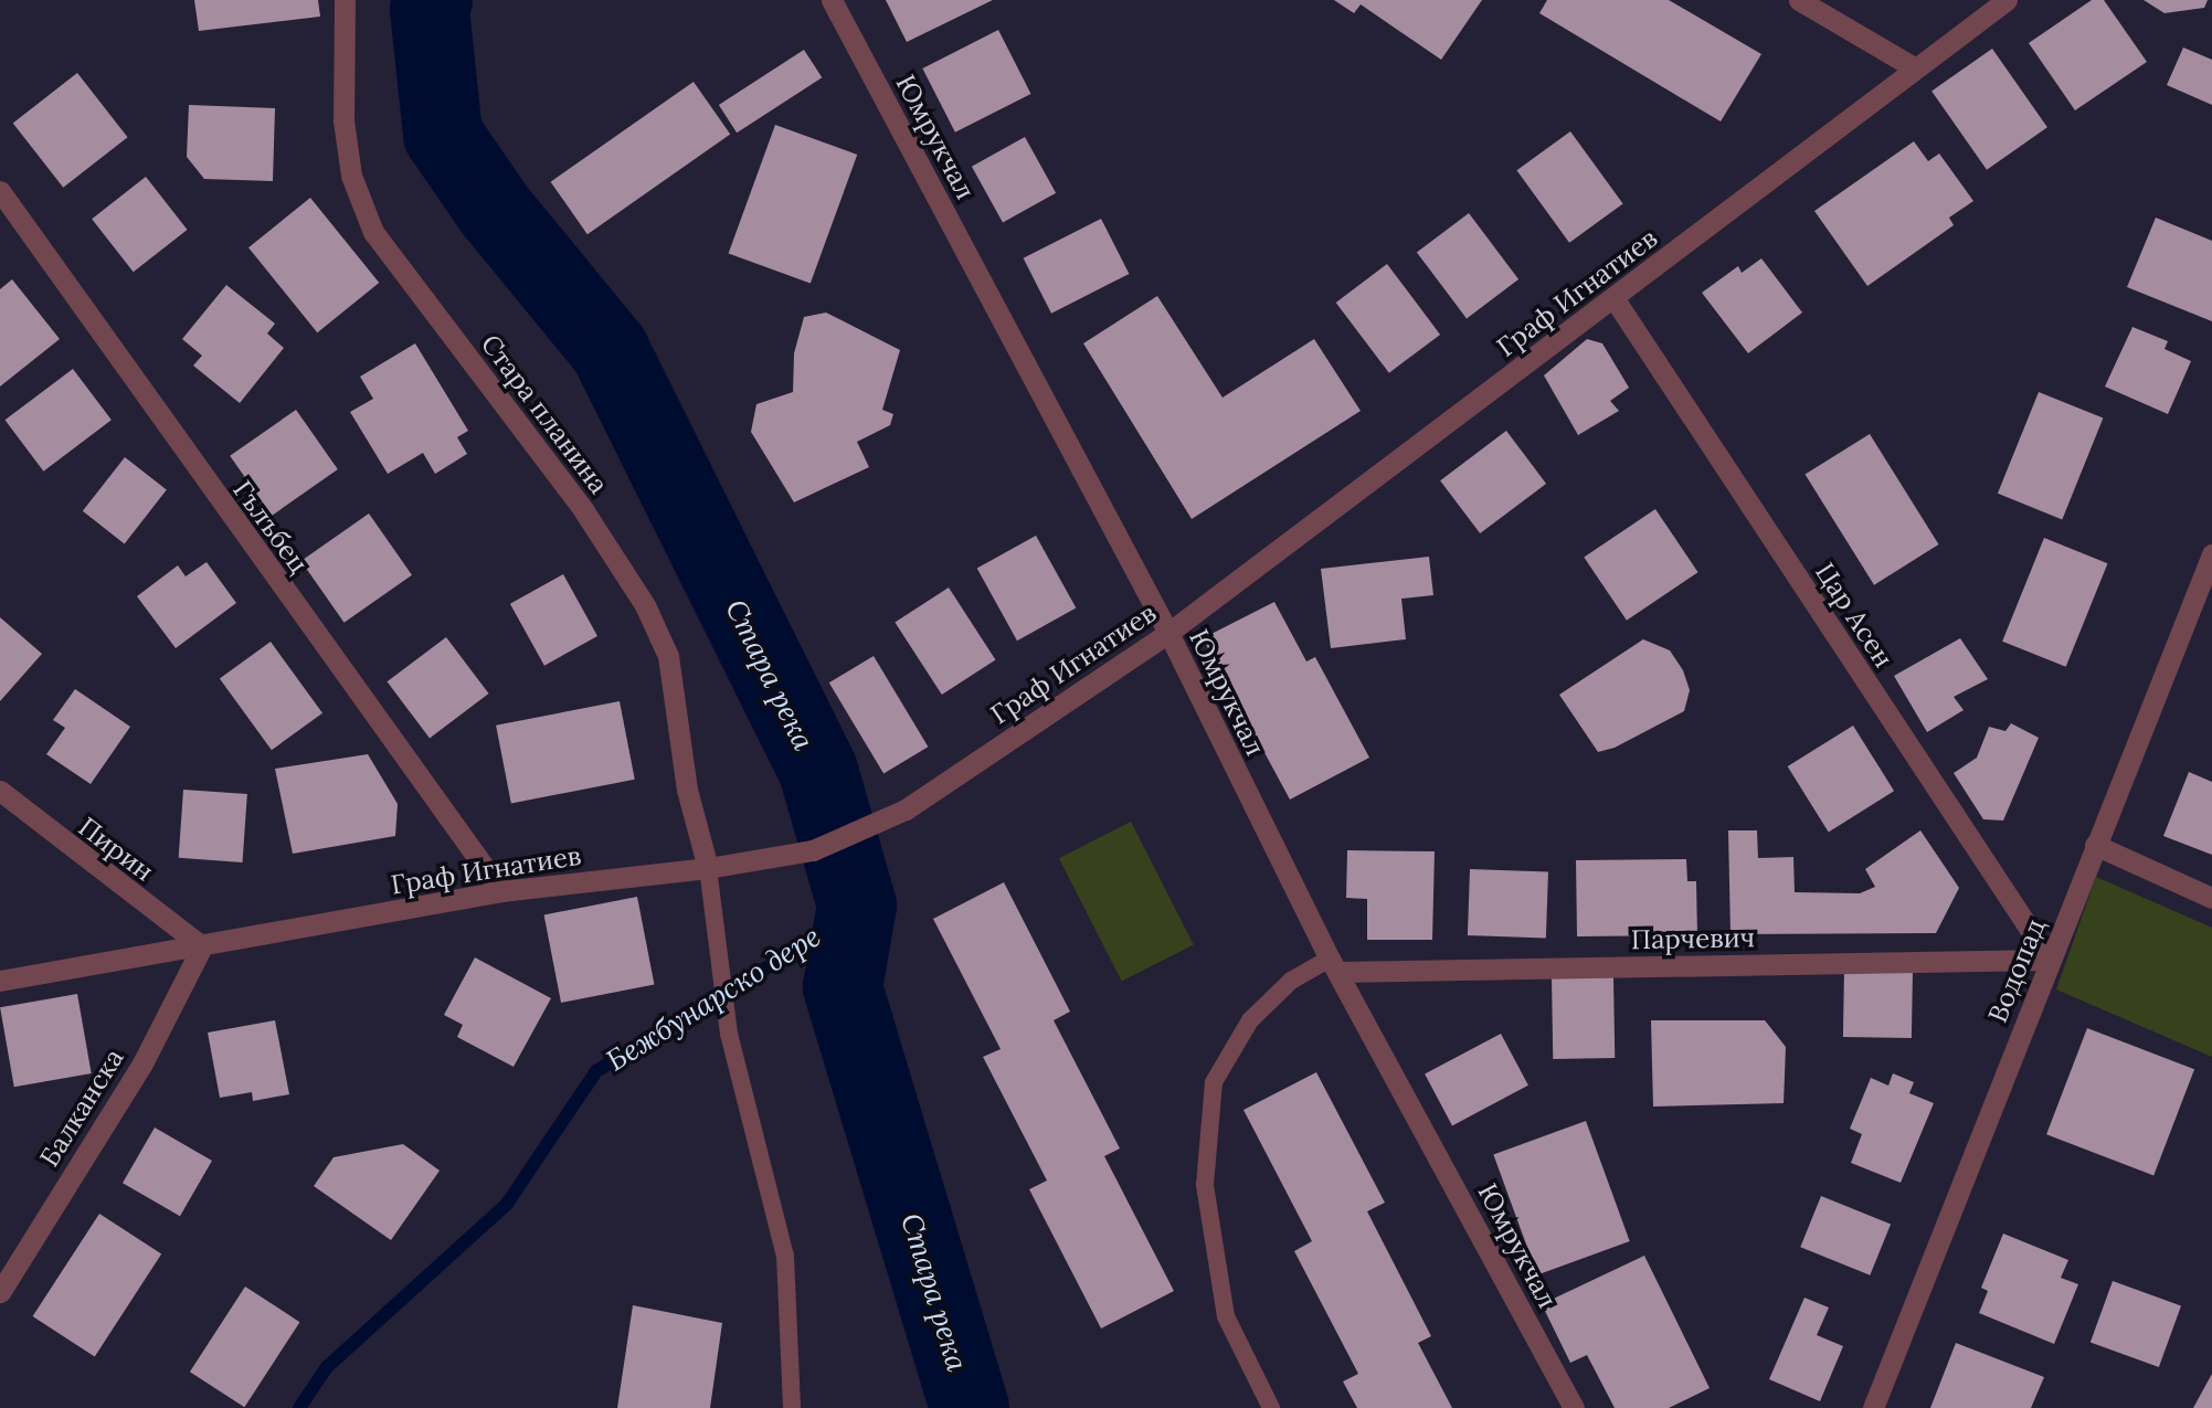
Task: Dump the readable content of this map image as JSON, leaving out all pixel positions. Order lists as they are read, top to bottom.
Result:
{
  "streets": {
    "street": [
      "Юмрукчал",
      "Граф Игнатиев",
      "Стара планина",
      "Гълъбец",
      "Цар Асен",
      "Пирин",
      "Парчевич",
      "Водопад",
      "Балканска"
    ]
  },
  "crossings": [
    ["Юмрукчал", "Граф Игнатиев"],
    ["Юмрукчал", "Парчевич"],
    ["Граф Игнатиев", "Стара планина"],
    ["Граф Игнатиев", "Гълъбец"],
    ["Граф Игнатиев", "Цар Асен"],
    ["Граф Игнатиев", "Пирин"],
    ["Граф Игнатиев", "Балканска"],
    ["Цар Асен", "Парчевич"],
    ["Цар Асен", "Водопад"],
    ["Пирин", "Балканска"],
    ["Парчевич", "Водопад"]
  ],
  "water": ["Стара река", "Бежбунарско дере"]
}
